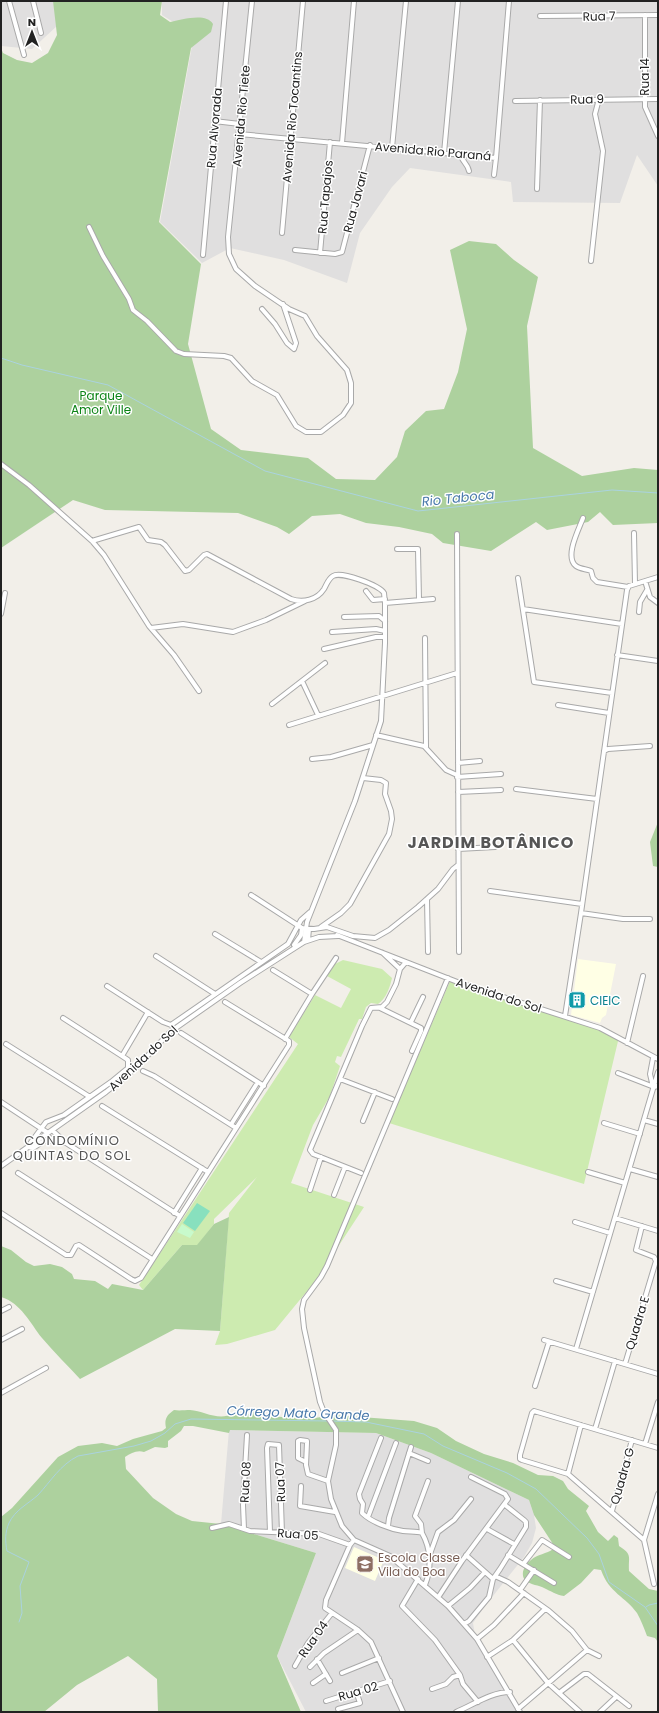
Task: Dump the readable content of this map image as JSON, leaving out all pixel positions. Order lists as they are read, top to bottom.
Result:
{
  "streets": {
    "street": [
      "Rua 7",
      "Rua 14",
      "Rua 9",
      "Avenida Rio Tiete",
      "Avenida Rio Tocantins",
      "Rua Alvorada",
      "Avenida Rio Paraná",
      "Rua Tapajos",
      "Rua Javari",
      "Avenida do Sol",
      "Quadra E",
      "Quadra G",
      "Rua 08",
      "Rua 07",
      "Rua 05",
      "Rua 04",
      "Rua 02"
    ]
  },
  "crossings": [
    ["Rua 7", "Rua 14"],
    ["Rua 14", "Rua 9"],
    ["Avenida Rio Tiete", "Avenida Rio Paraná"],
    ["Avenida Rio Tocantins", "Avenida Rio Paraná"],
    ["Avenida Rio Paraná", "Rua Tapajos"],
    ["Avenida Rio Paraná", "Rua Javari"],
    ["Rua Tapajos", "Rua Javari"],
    ["Rua 08", "Rua 05"],
    ["Rua 07", "Rua 05"]
  ],
  "districts": ["JARDIM BOTÂNICO", "CONDOMÍNIO QUINTAS DO SOL"],
  "water": ["Rio Taboca", "Córrego Mato Grande"],
  "parks": ["Parque Amor Ville"],
  "places": {
    "building": ["CIEIC"],
    "school or university": ["Escola Classe Vila do Boa"]
  },
  "north": "top"
}
